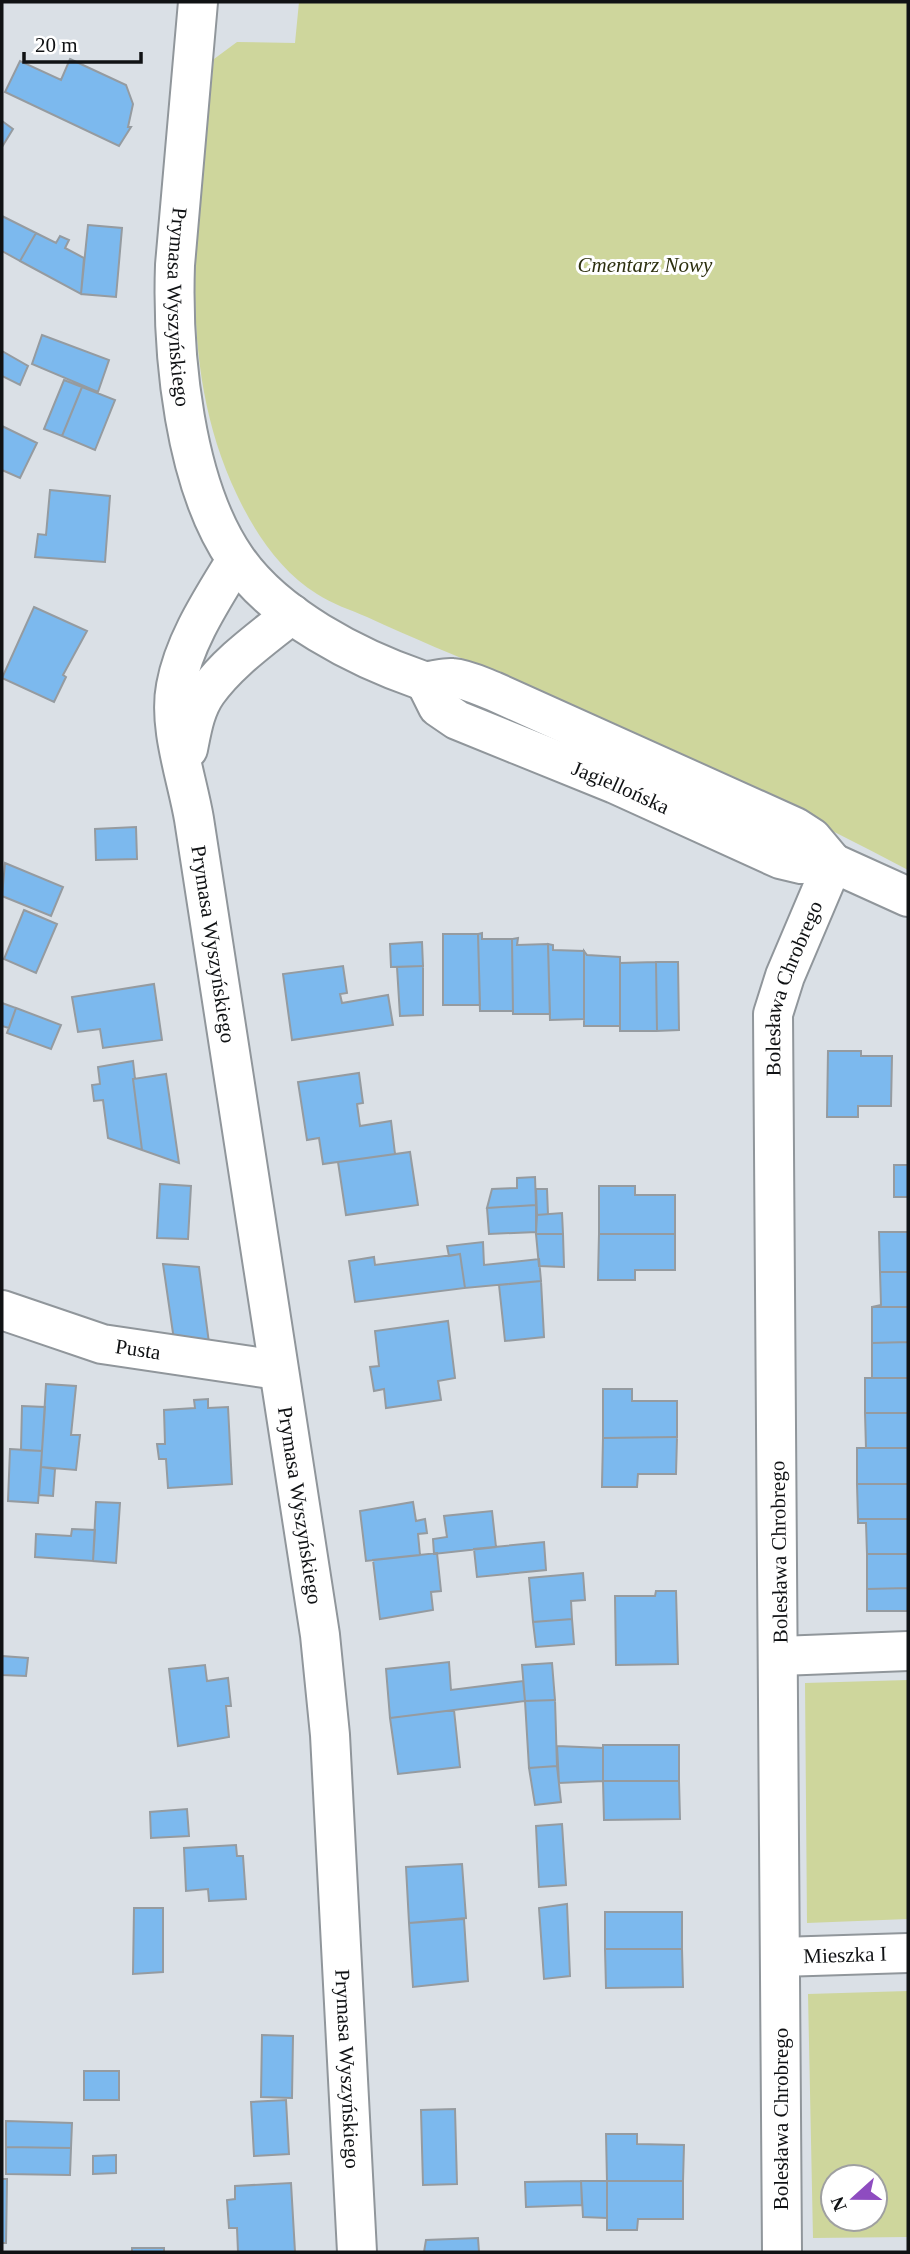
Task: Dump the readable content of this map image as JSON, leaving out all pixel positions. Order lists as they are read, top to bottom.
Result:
{
  "streets": {
    "street": [
      "Prymasa Wyszyńskiego",
      "Jagiellońska",
      "Bolesława Chrobrego",
      "Pusta",
      "Mieszka I"
    ]
  },
  "crossings": [
    ["Prymasa Wyszyńskiego", "Jagiellońska"],
    ["Prymasa Wyszyńskiego", "Pusta"],
    ["Jagiellońska", "Bolesława Chrobrego"],
    ["Bolesława Chrobrego", "Mieszka I"]
  ],
  "parks": ["Cmentarz Nowy"],
  "scale_bar": "20 m",
  "north": "left"
}
